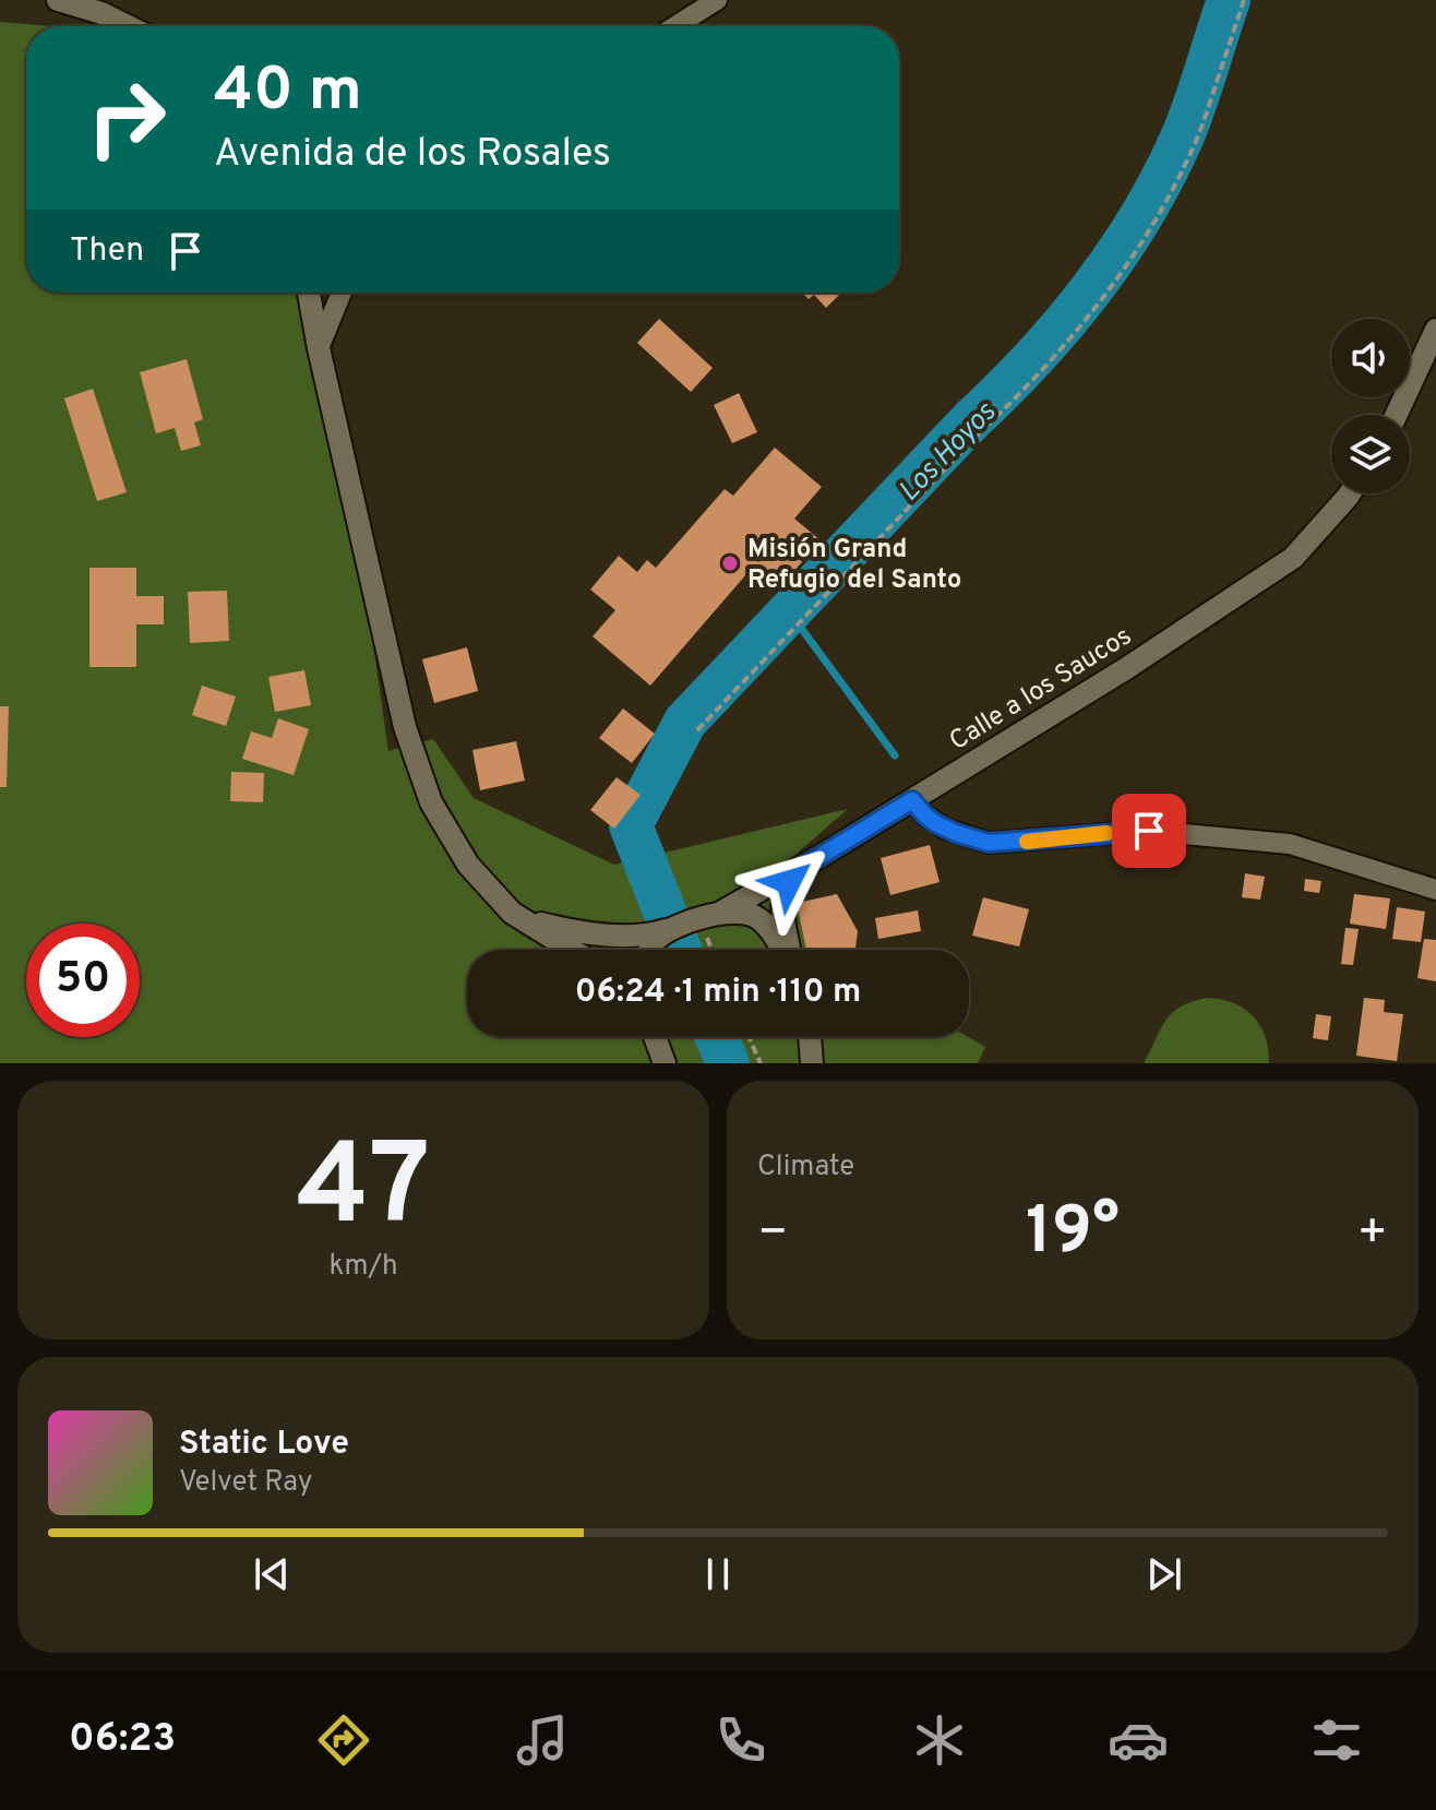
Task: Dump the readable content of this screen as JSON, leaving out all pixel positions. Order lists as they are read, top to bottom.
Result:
{
  "streets": {
    "main road": ["Calle a los Saucos"]
  },
  "water": ["Los Hoyos"],
  "places": ["Misión Grand Refugio del Santo"],
  "page": {
    "turn": ["40 m", "Avenida de los Rosales"],
    "then": "Then",
    "limit": "50",
    "trip": "06:24 · 1 min · 110 m",
    "tile": [
      ["47", "km/h"],
      "Climate"
    ],
    "heat": ["−", "19°", "+"],
    "song": ["Static Love", "Velvet Ray"],
    "tabs": "06:23"
  }
}
